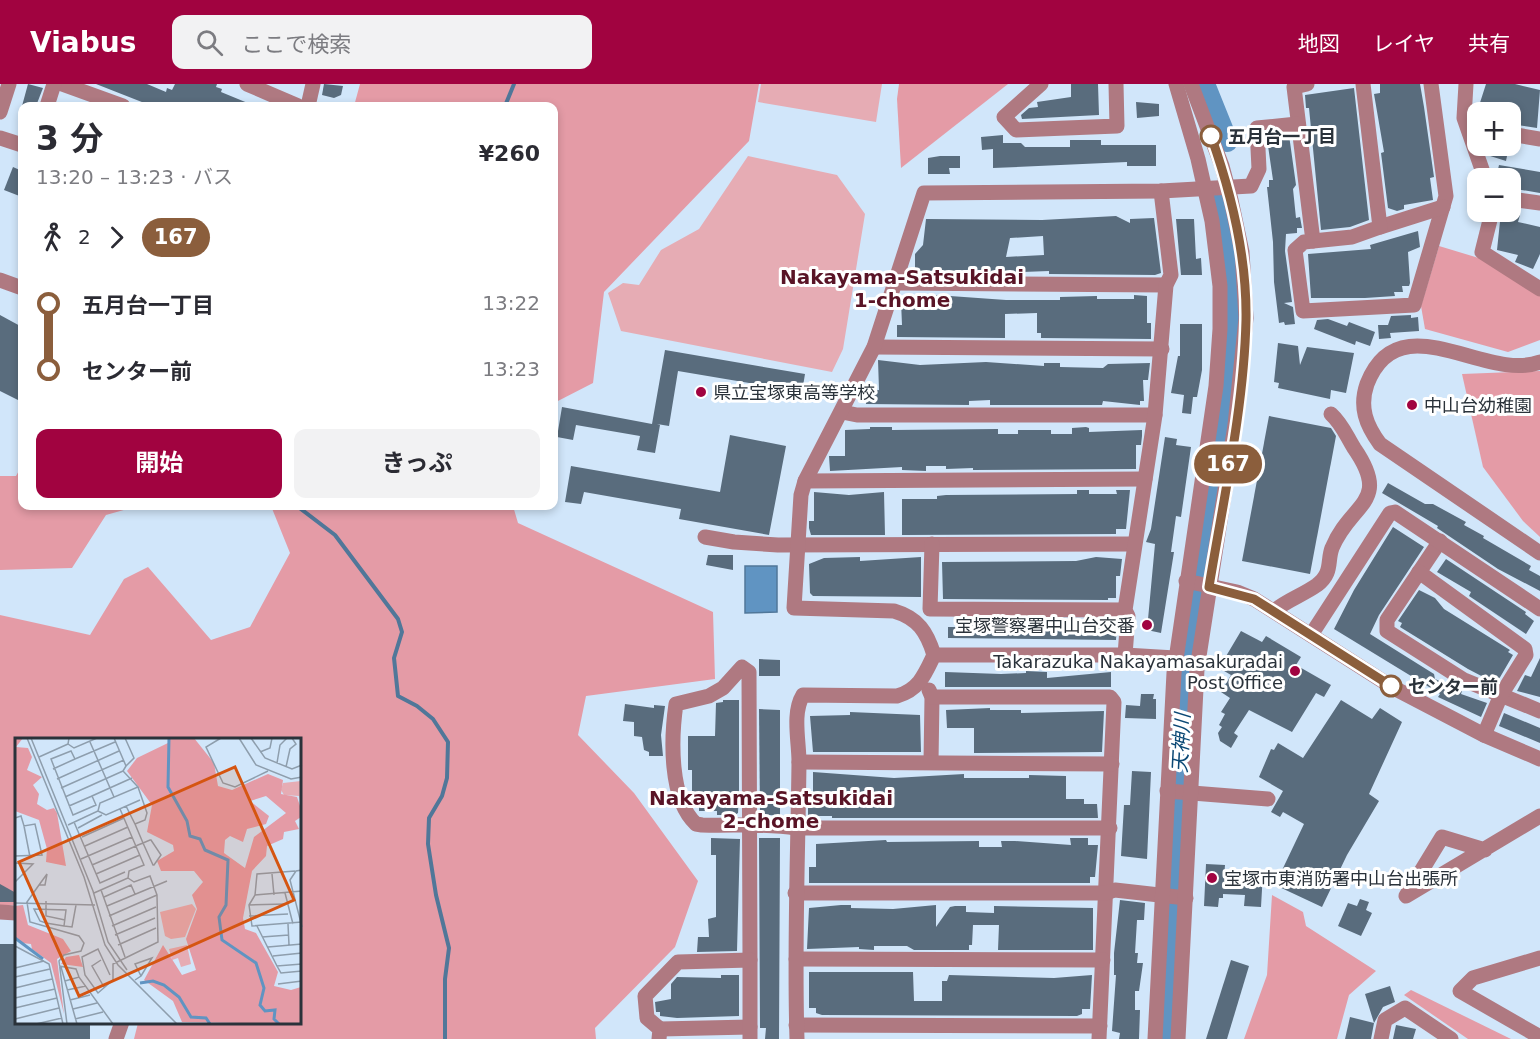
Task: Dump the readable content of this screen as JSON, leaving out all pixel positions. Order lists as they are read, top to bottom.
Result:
{
  "districts": ["Nakayama-Satsukidai 1-chome", "Nakayama-Satsukidai 2-chome"],
  "water": ["天神川"],
  "places": [
    "五月台一丁目",
    "県立宝塚東高等学校",
    "中山台幼稚園",
    "宝塚警察署中山台交番",
    "Takarazuka Nakayamasakuradai Post Office",
    "センター前",
    "宝塚市東消防署中山台出張所"
  ],
  "lines": ["bus line 167"],
  "page": {
    "header": "Viabus",
    "search": "ここで検索",
    "nav": ["地図", "レイヤ", "共有"],
    "on_map": "167",
    "map_buttons": ["+", "−"],
    "heading": ["3 分", "13:20 – 13:23 · バス", "¥260"],
    "legs": ["2", "167"],
    "list": [
      {
        "name": "五月台一丁目",
        "value": "13:22"
      },
      {
        "name": "センター前",
        "value": "13:23"
      }
    ],
    "buttons": ["開始", "きっぷ"]
  }
}
